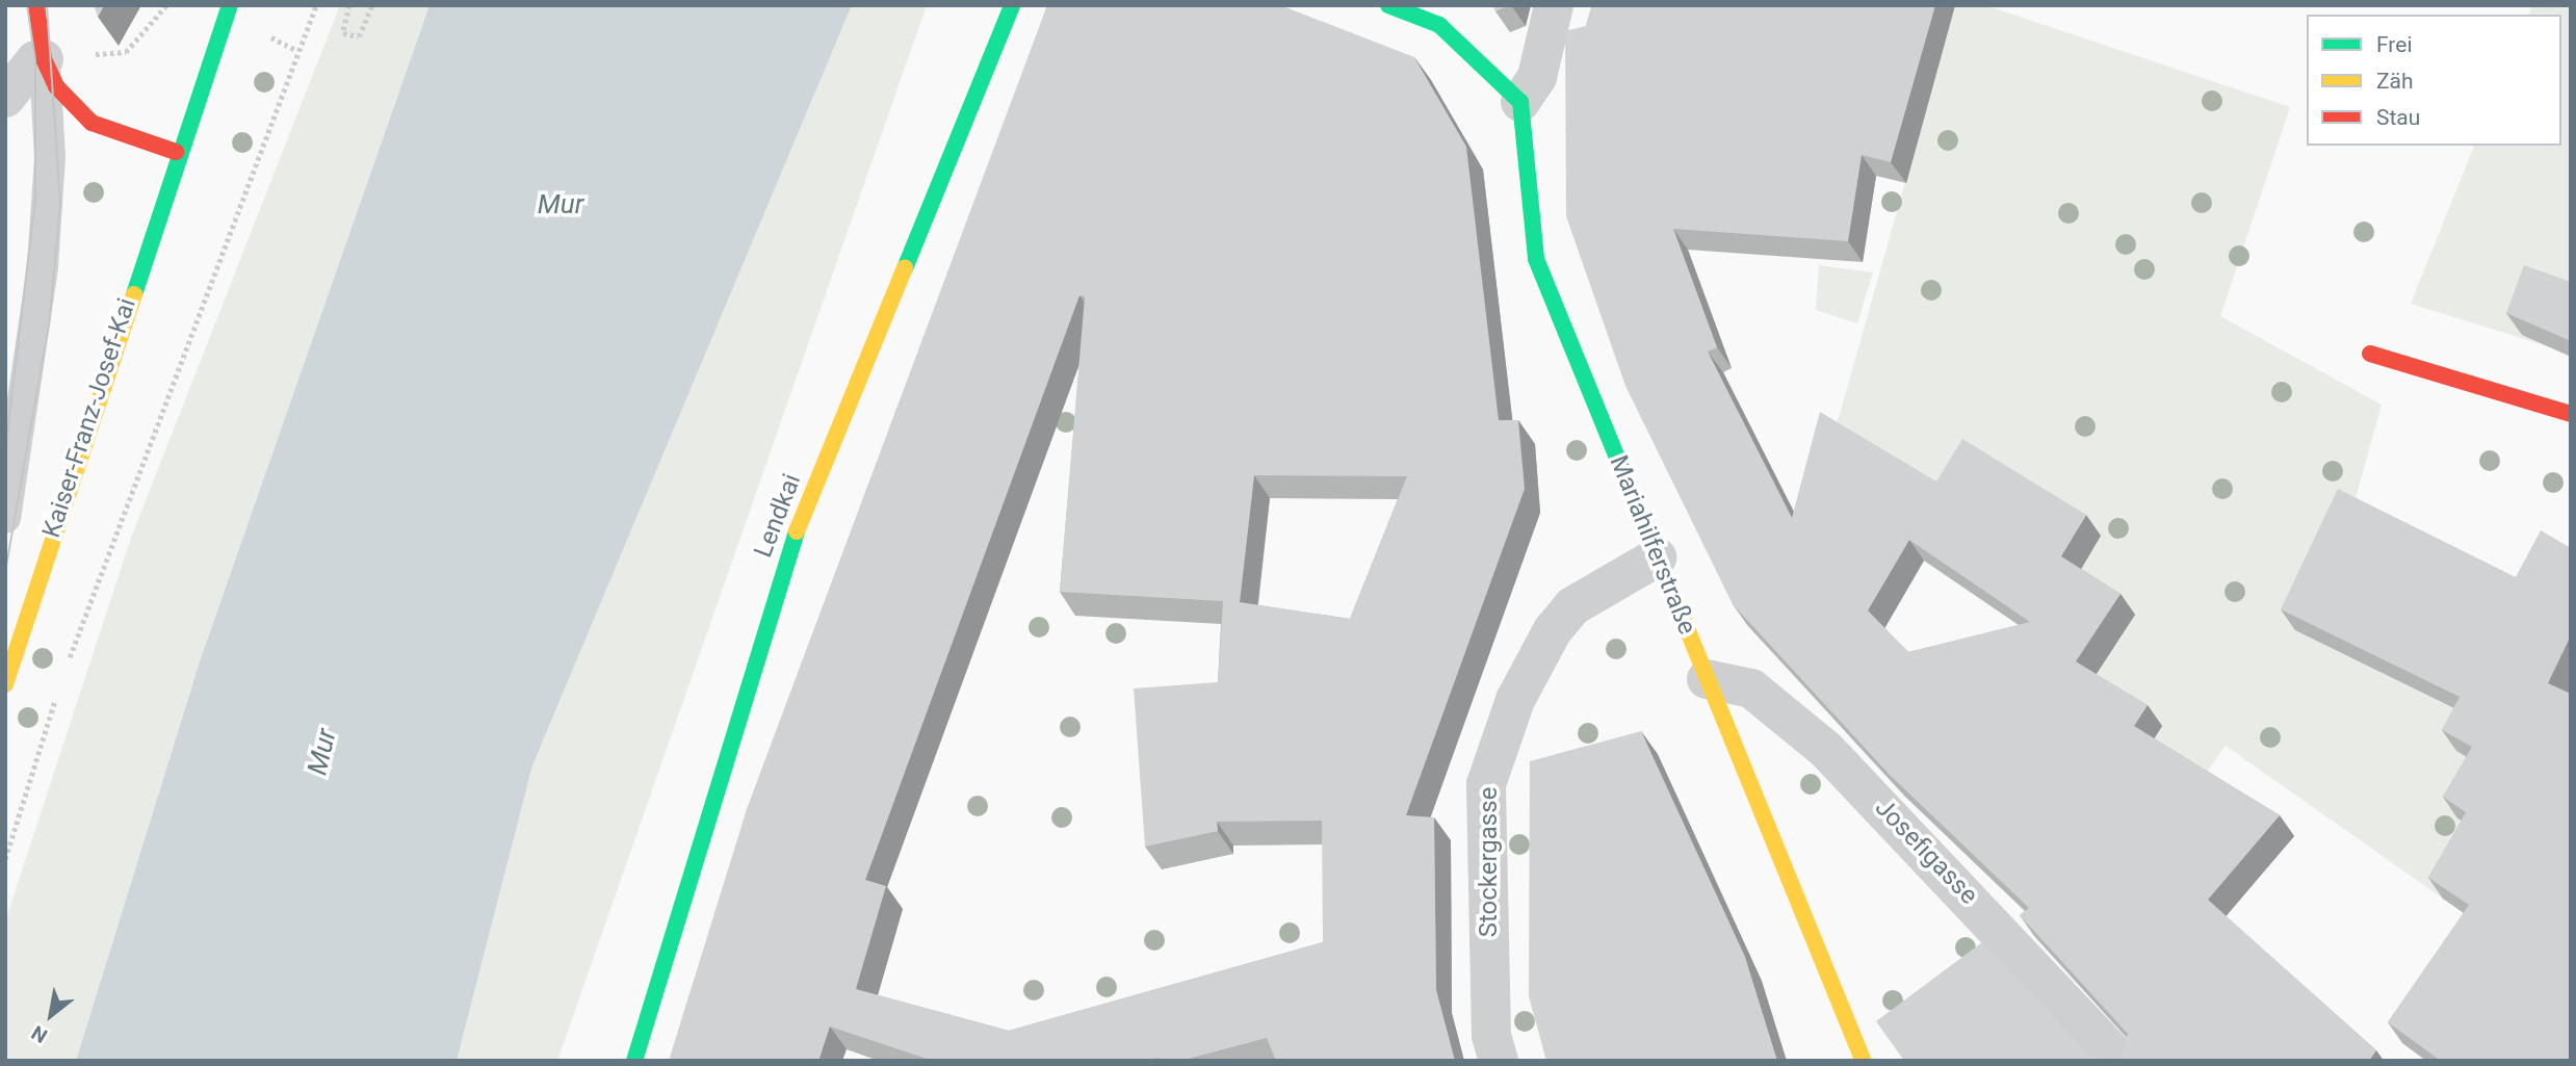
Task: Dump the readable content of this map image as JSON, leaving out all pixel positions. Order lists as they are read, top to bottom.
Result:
{
  "streets": {
    "main road": ["Kaiser-Franz-Josef-Kai", "Lendkai", "Mariahilferstraße"],
    "street": ["Josefigasse", "Stockergasse"]
  },
  "crossings": [
    ["Mariahilferstraße", "Josefigasse"],
    ["Mariahilferstraße", "Stockergasse"]
  ],
  "water": ["Mur"],
  "legend": ["Frei", "Zäh", "Stau"],
  "north": "bottom left"
}
